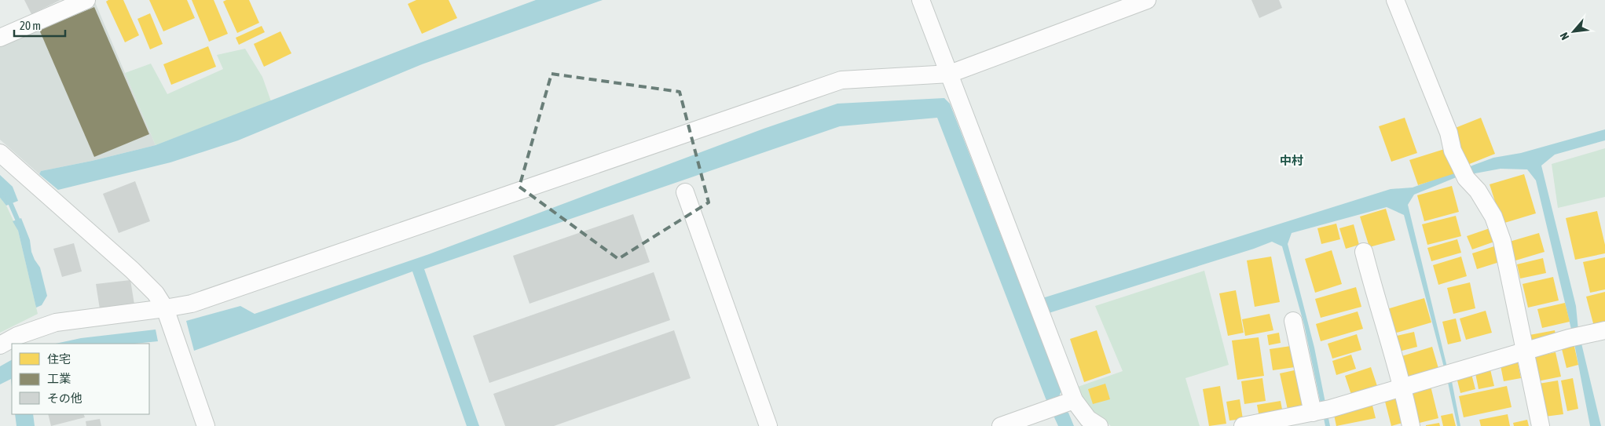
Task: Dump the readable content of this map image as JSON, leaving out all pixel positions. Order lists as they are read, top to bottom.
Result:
{
  "districts": ["中村"],
  "legend": ["住宅", "工業", "その他"],
  "scale_bar": "20 m",
  "north": "bottom left"
}
